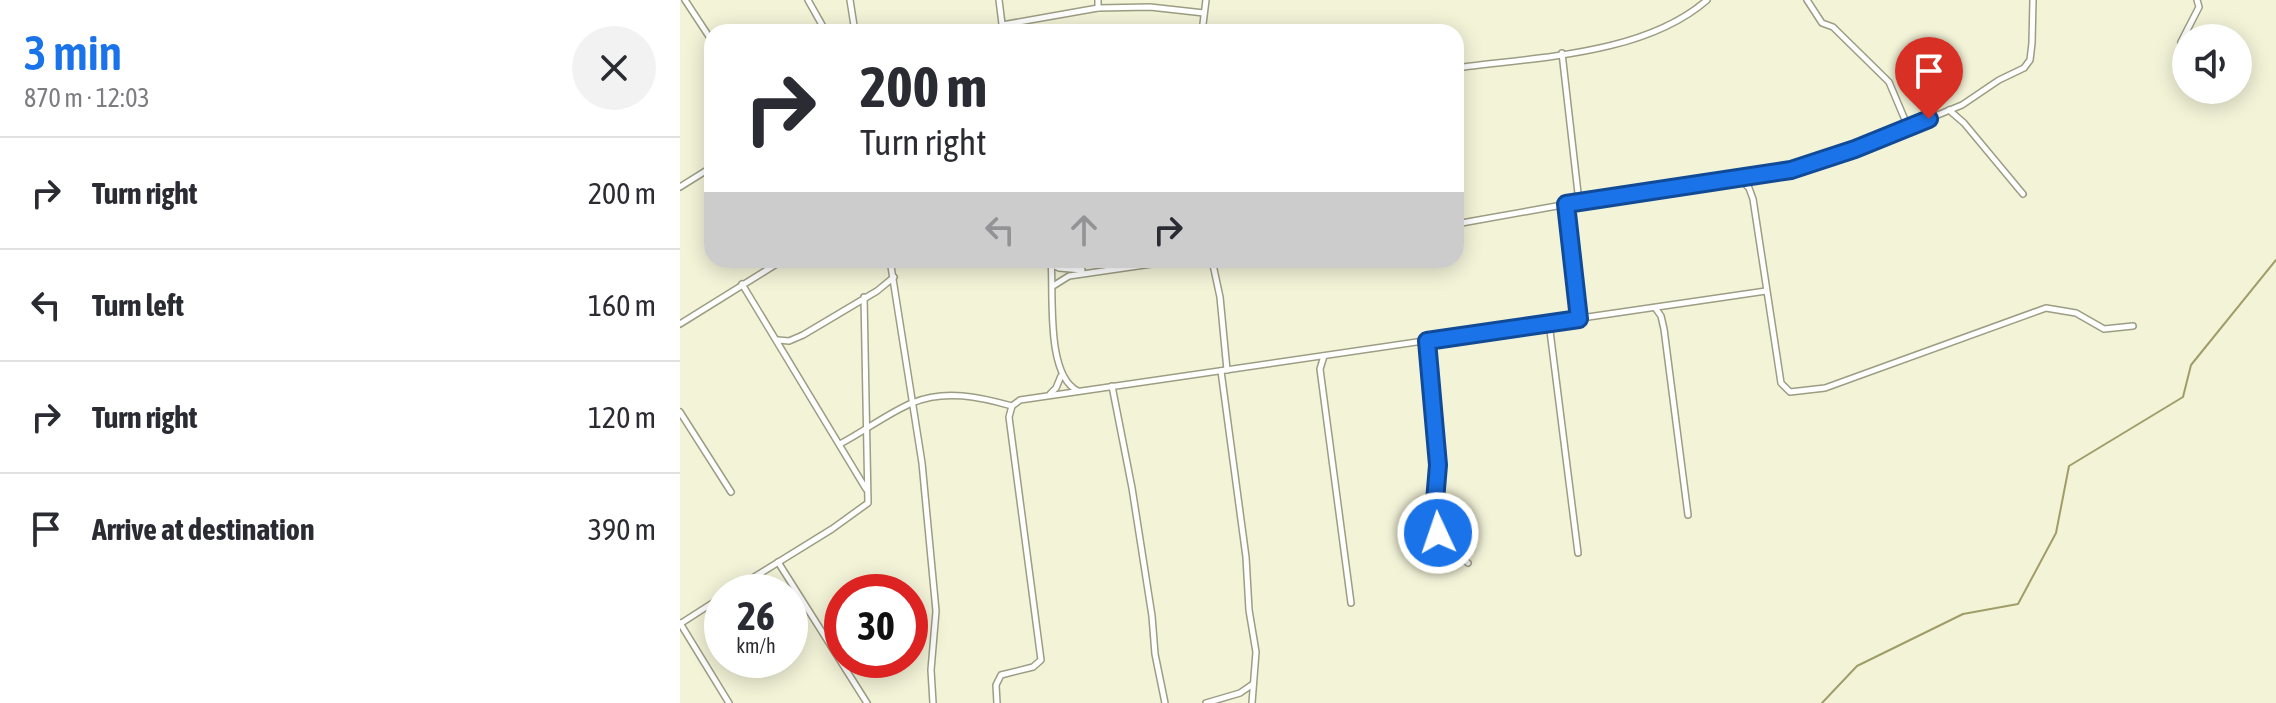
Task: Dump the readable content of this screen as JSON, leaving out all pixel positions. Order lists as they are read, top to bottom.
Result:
{
  "page": {
    "heading": ["3 min", "870 m · 12:03"],
    "turn": ["200 m", "Turn right"],
    "list": [
      {
        "name": "Turn right",
        "value": "200 m"
      },
      {
        "name": "Turn left",
        "value": "160 m"
      },
      {
        "name": "Turn right",
        "value": "120 m"
      },
      {
        "name": "Arrive at destination",
        "value": "390 m"
      }
    ],
    "speed": "26 km/h",
    "limit": "30"
  }
}
